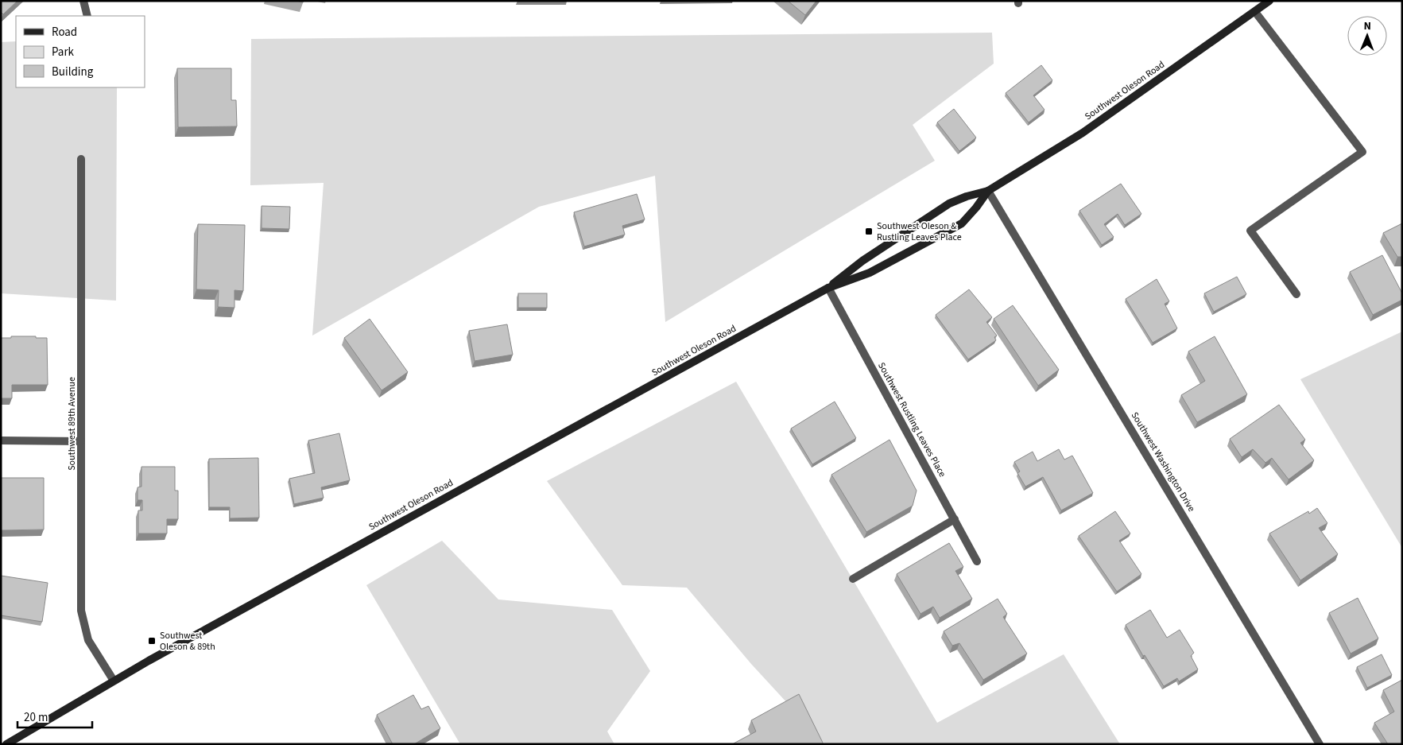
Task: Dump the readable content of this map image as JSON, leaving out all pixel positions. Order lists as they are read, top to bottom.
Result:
{
  "streets": {
    "main road": ["Southwest Oleson Road"],
    "street": ["Southwest Rustling Leaves Place", "Southwest 89th Avenue", "Southwest Washington Drive"]
  },
  "crossings": [
    ["Southwest Oleson Road", "Southwest Rustling Leaves Place"],
    ["Southwest Oleson Road", "Southwest 89th Avenue"],
    ["Southwest Oleson Road", "Southwest Washington Drive"]
  ],
  "places": {
    "transit": ["Southwest Oleson & Rustling Leaves Place", "Southwest Oleson & 89th"]
  },
  "legend": ["Road", "Park", "Building"],
  "scale_bar": "20 m",
  "north": "top"
}
